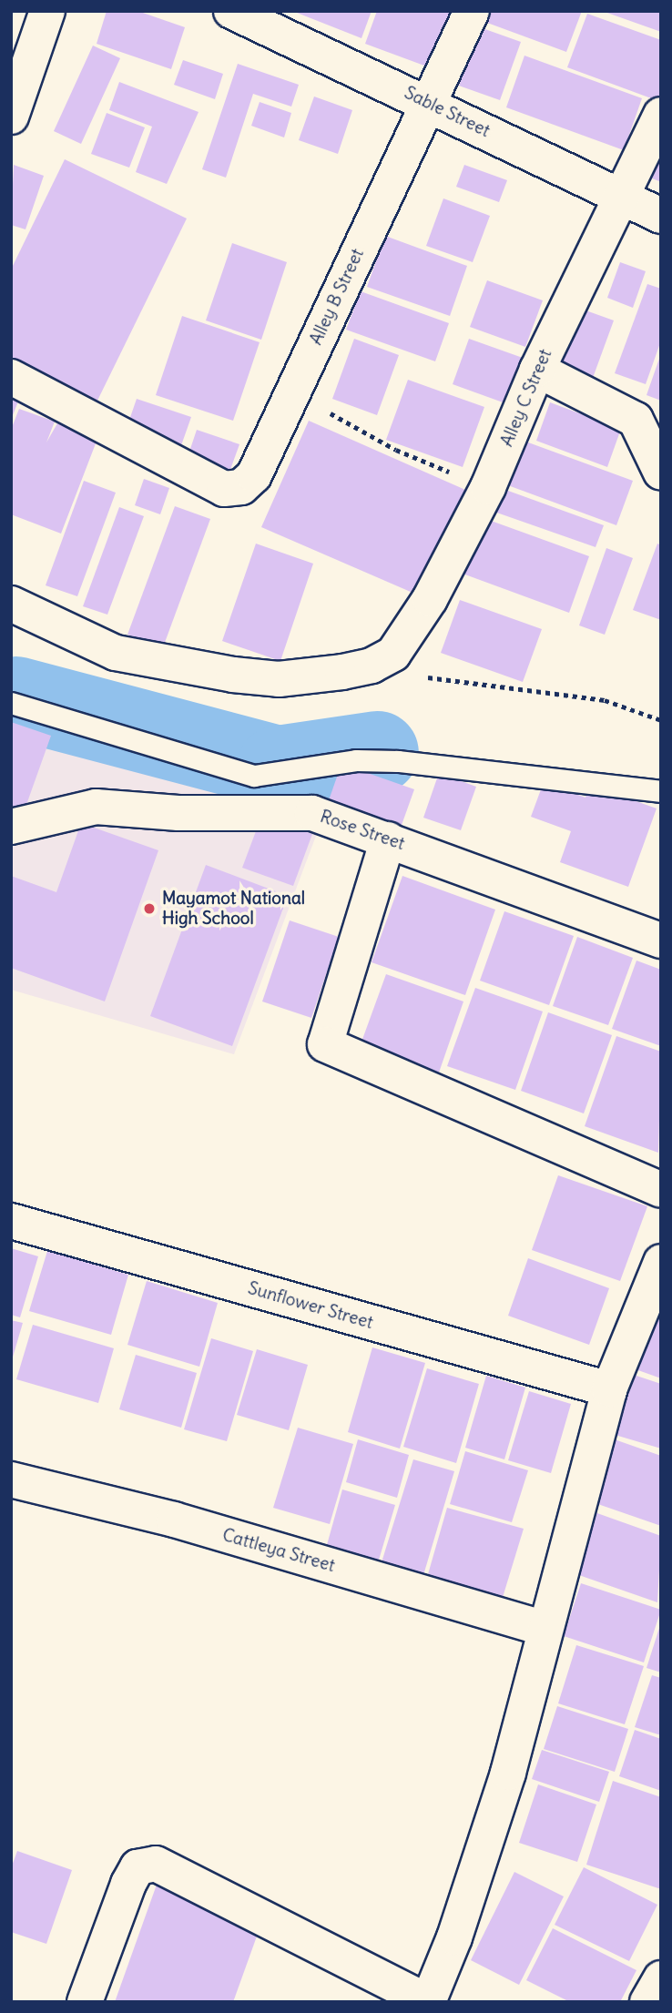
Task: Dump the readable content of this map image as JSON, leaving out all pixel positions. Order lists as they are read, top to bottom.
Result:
{
  "streets": {
    "street": [
      "Sable Street",
      "Alley B Street",
      "Alley C Street",
      "Rose Street",
      "Sunflower Street",
      "Cattleya Street"
    ]
  },
  "crossings": [
    ["Sable Street", "Alley B Street"],
    ["Sable Street", "Alley C Street"]
  ],
  "places": ["Mayamot National High School"]
}
